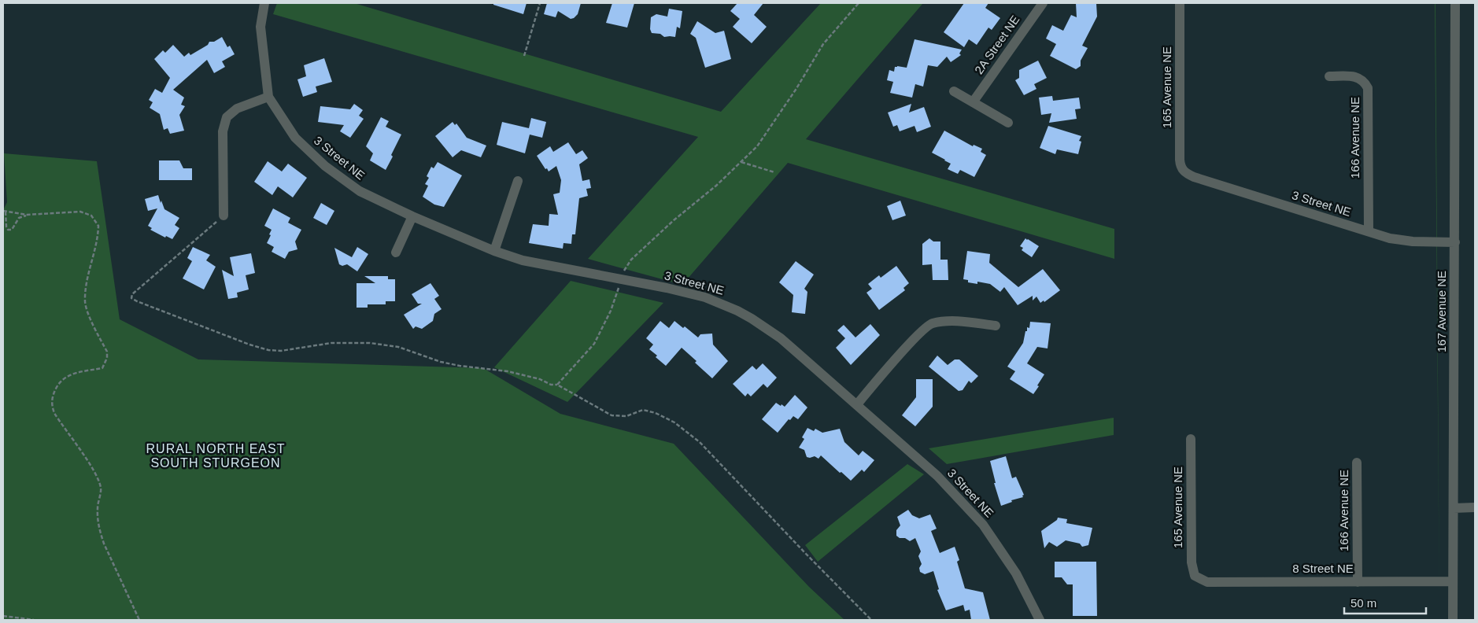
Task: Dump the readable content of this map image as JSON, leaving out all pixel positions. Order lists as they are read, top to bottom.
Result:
{
  "streets": {
    "street": [
      "2A Street NE",
      "165 Avenue NE",
      "166 Avenue NE",
      "3 Street NE",
      "167 Avenue NE",
      "8 Street NE"
    ]
  },
  "crossings": [
    ["165 Avenue NE", "3 Street NE"],
    ["165 Avenue NE", "8 Street NE"],
    ["166 Avenue NE", "3 Street NE"],
    ["166 Avenue NE", "8 Street NE"],
    ["3 Street NE", "167 Avenue NE"],
    ["167 Avenue NE", "8 Street NE"]
  ],
  "districts": ["RURAL NORTH EAST SOUTH STURGEON"],
  "scale_bar": "50 m"
}
